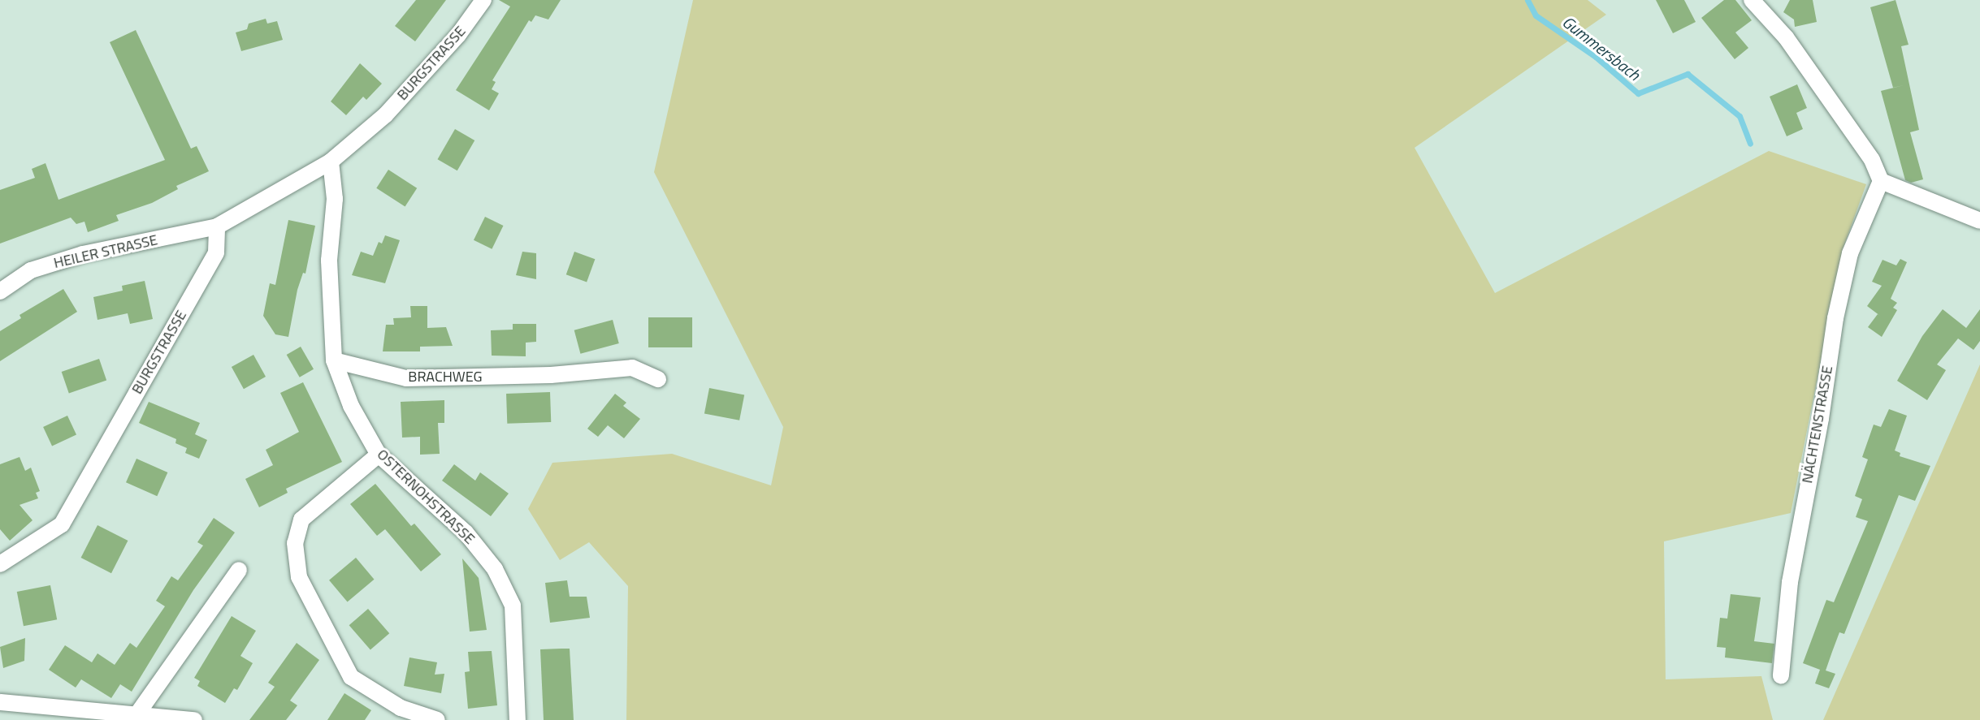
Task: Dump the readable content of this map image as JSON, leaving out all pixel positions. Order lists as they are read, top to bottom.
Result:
{
  "streets": {
    "street": [
      "BURGSTRASSE",
      "HEILER STRASSE",
      "BRACHWEG",
      "NÄCHTENSTRASSE",
      "OSTERNOHSTRASSE"
    ]
  },
  "crossings": [
    ["BURGSTRASSE", "HEILER STRASSE"],
    ["BRACHWEG", "OSTERNOHSTRASSE"]
  ],
  "water": ["Gummersbach"]
}
